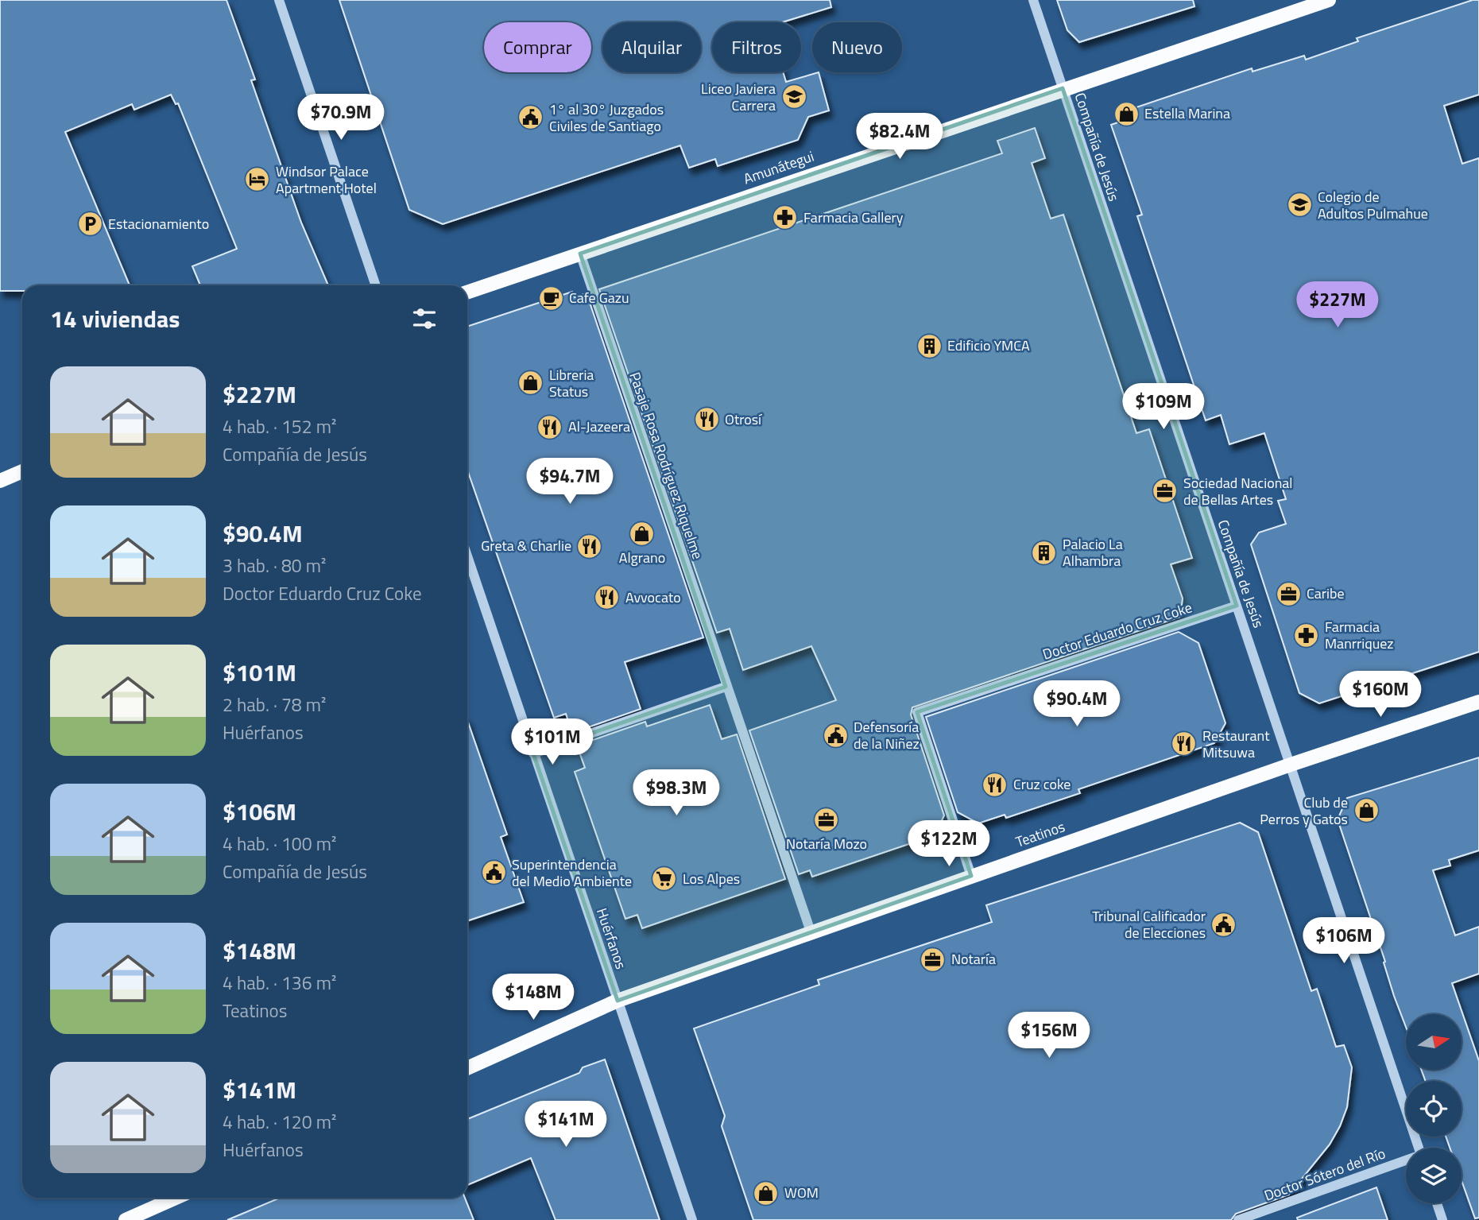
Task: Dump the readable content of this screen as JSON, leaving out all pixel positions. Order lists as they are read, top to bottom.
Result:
{
  "streets": {
    "main road": ["Amunátegui", "Teatinos"],
    "street": [
      "Compañía de Jesús",
      "Pasaje Rosa Rodríguez Riquelme",
      "Doctor Eduardo Cruz Coke",
      "Huérfanos",
      "Doctor Sótero del Río"
    ]
  },
  "crossings": [
    ["Compañía de Jesús", "Amunátegui"],
    ["Compañía de Jesús", "Doctor Eduardo Cruz Coke"],
    ["Compañía de Jesús", "Teatinos"],
    ["Amunátegui", "Pasaje Rosa Rodríguez Riquelme"],
    ["Pasaje Rosa Rodríguez Riquelme", "Teatinos"],
    ["Doctor Eduardo Cruz Coke", "Teatinos"],
    ["Teatinos", "Huérfanos"]
  ],
  "places": {
    "school or university": ["Liceo Javiera Carrera", "Colegio de Adultos Pulmahue"],
    "shop": [
      "Estella Marina",
      "Libreria Status",
      "Algrano",
      "Club de Perros y Gatos",
      "WOM"
    ],
    "public building": [
      "1° al 30° Juzgados Civiles de Santiago",
      "Defensoría de la Niñez",
      "Superintendencia del Medio Ambiente",
      "Tribunal Calificador de Elecciones"
    ],
    "hotel": ["Windsor Palace Apartment Hotel"],
    "pharmacy": ["Farmacia Gallery", "Farmacia Manrriquez"],
    "parking": ["Estacionamiento"],
    "cafe": ["Cafe Gazu"],
    "building": ["Edificio YMCA", "Palacio La Alhambra"],
    "restaurant": [
      "Otrosí",
      "Al-Jazeera",
      "Greta & Charlie",
      "Avvocato",
      "Restaurant Mitsuwa",
      "Cruz coke"
    ],
    "office": [
      "Sociedad Nacional de Bellas Artes",
      "Caribe",
      "Notaría Mozo",
      "Notaría"
    ],
    "supermarket": ["Los Alpes"]
  },
  "north": "right",
  "page": {
    "chip": [
      "Comprar",
      "Alquilar",
      "Filtros",
      "Nuevo"
    ],
    "price": [
      "$70.9M",
      "$82.4M",
      "$227M",
      "$109M",
      "$94.7M",
      "$160M",
      "$90.4M",
      "$101M",
      "$98.3M",
      "$122M",
      "$106M",
      "$148M",
      "$156M",
      "$141M"
    ],
    "heading": "14 viviendas",
    "list": [
      {
        "name": "$227M",
        "note": "4 hab. · 152 m² · Compañía de Jesús"
      },
      {
        "name": "$90.4M",
        "note": "3 hab. · 80 m² · Doctor Eduardo Cruz Coke"
      },
      {
        "name": "$101M",
        "note": "2 hab. · 78 m² · Huérfanos"
      },
      {
        "name": "$106M",
        "note": "4 hab. · 100 m² · Compañía de Jesús"
      },
      {
        "name": "$148M",
        "note": "4 hab. · 136 m² · Teatinos"
      },
      {
        "name": "$141M",
        "note": "4 hab. · 120 m² · Huérfanos"
      }
    ]
  }
}
